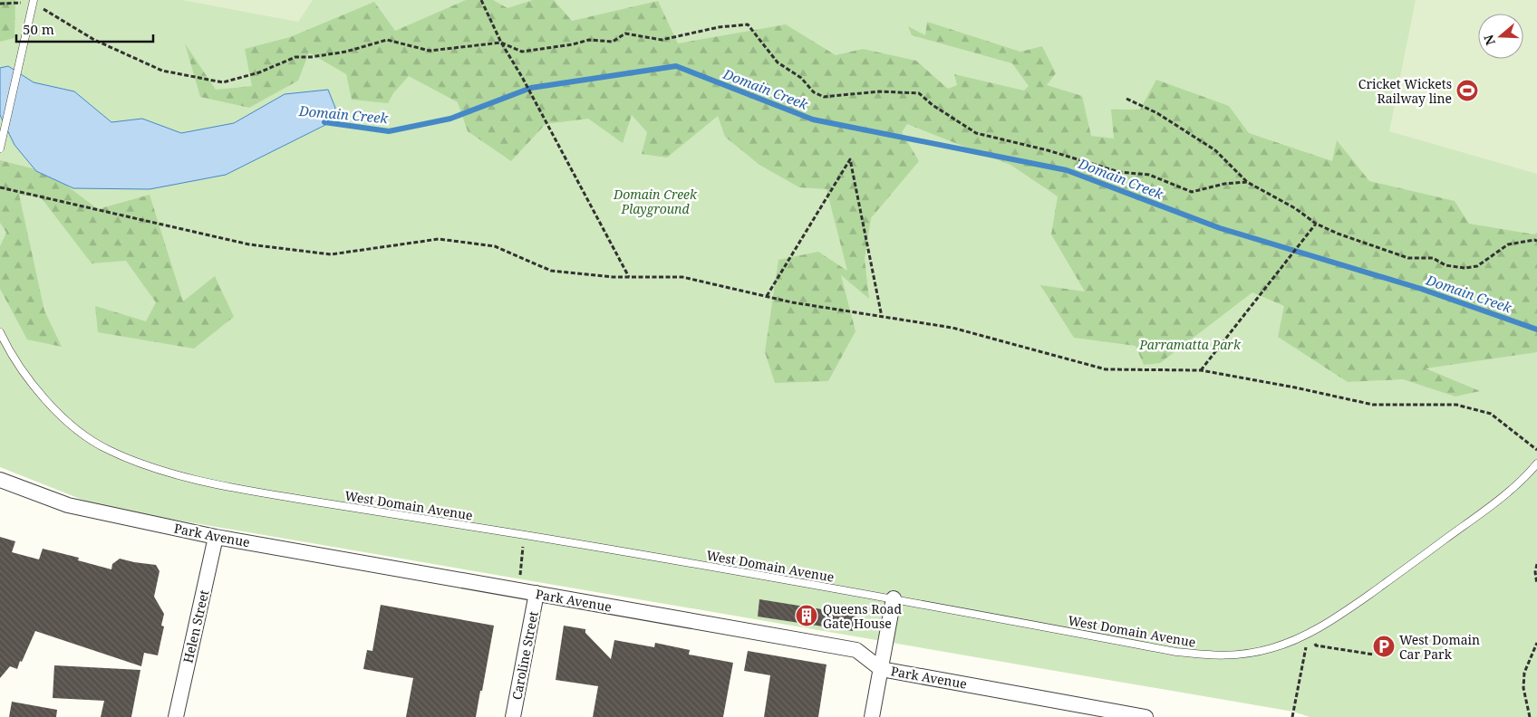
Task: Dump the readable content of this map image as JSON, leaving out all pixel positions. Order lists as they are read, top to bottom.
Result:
{
  "streets": {
    "street": ["Park Avenue", "Helen Street", "Caroline Street"],
    "lane": ["West Domain Avenue"]
  },
  "crossings": [
    ["Park Avenue", "Helen Street"],
    ["Park Avenue", "Caroline Street"]
  ],
  "water": ["Domain Creek"],
  "parks": ["Domain Creek Playground", "Parramatta Park"],
  "places": {
    "sports": ["Cricket Wickets Railway line"],
    "building": ["Queens Road Gate House"],
    "parking": ["West Domain Car Park"]
  },
  "scale_bar": "50 m",
  "north": "left"
}
